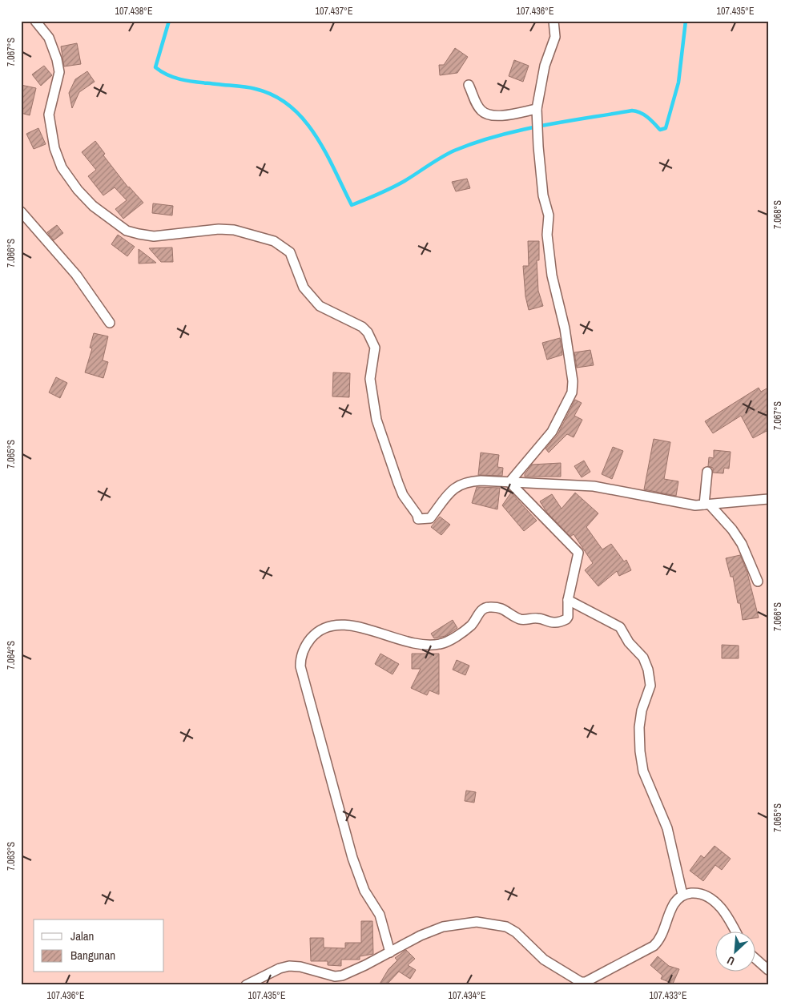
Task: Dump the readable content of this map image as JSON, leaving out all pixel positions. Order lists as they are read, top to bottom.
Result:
{
  "legend": ["Jalan", "Bangunan"],
  "north": "bottom left",
  "coordinates": [
    "107.438°E",
    "107.437°E",
    "107.436°E",
    "107.435°E",
    "7.067°S",
    "7.068°S",
    "7.066°S",
    "7.065°S",
    "7.064°S",
    "7.063°S",
    "107.434°E",
    "107.433°E"
  ]
}
